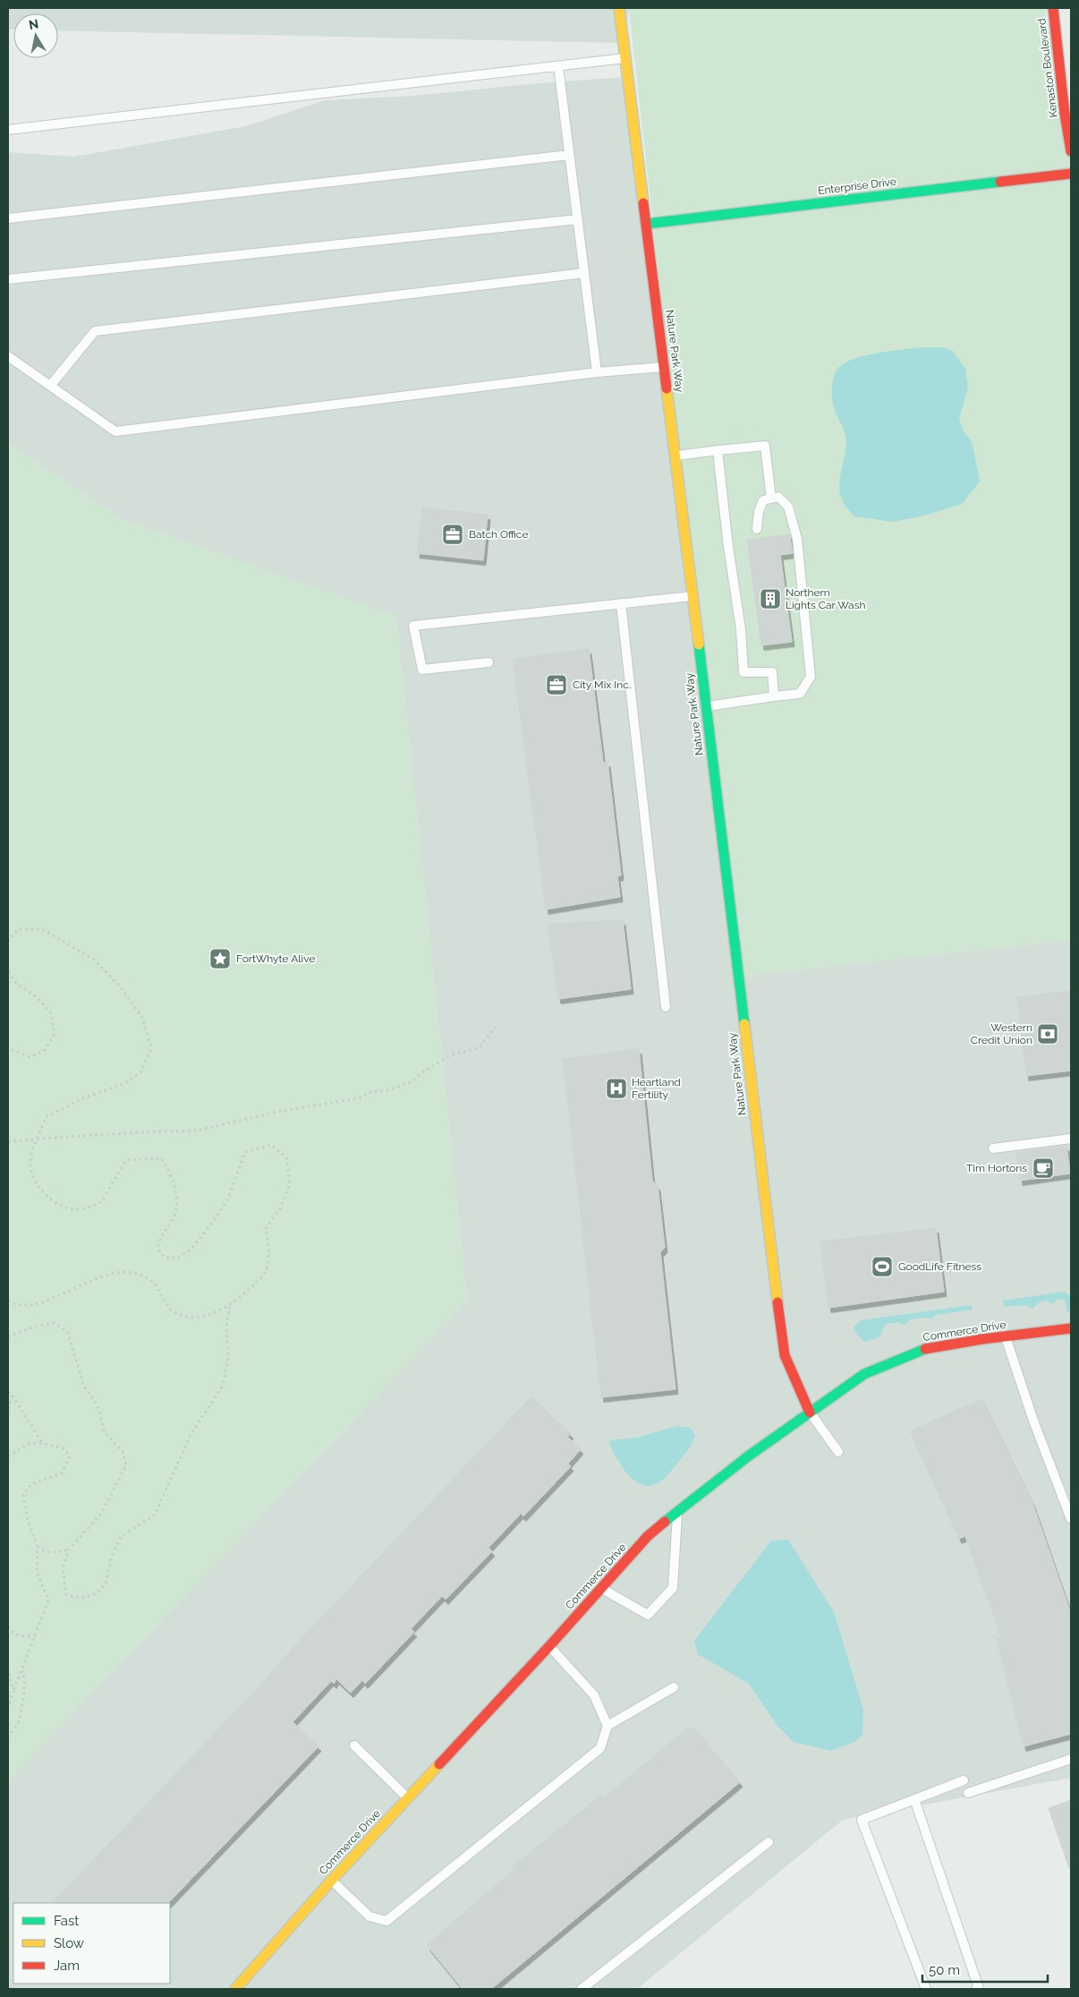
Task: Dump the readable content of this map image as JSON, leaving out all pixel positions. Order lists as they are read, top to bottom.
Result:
{
  "streets": {
    "street": [
      "Kenaston Boulevard",
      "Enterprise Drive",
      "Nature Park Way",
      "Commerce Drive"
    ]
  },
  "crossings": [
    ["Enterprise Drive", "Nature Park Way"],
    ["Nature Park Way", "Commerce Drive"]
  ],
  "places": {
    "office": ["Batch Office", "City Mix Inc."],
    "building": ["Northern Lights Car Wash"],
    "place": ["FortWhyte Alive"],
    "bank": ["Western Credit Union"],
    "hospital": ["Heartland Fertility"],
    "cafe": ["Tim Hortons"],
    "sports": ["GoodLife Fitness"]
  },
  "legend": ["Fast", "Slow", "Jam"],
  "scale_bar": "50 m",
  "north": "top"
}
